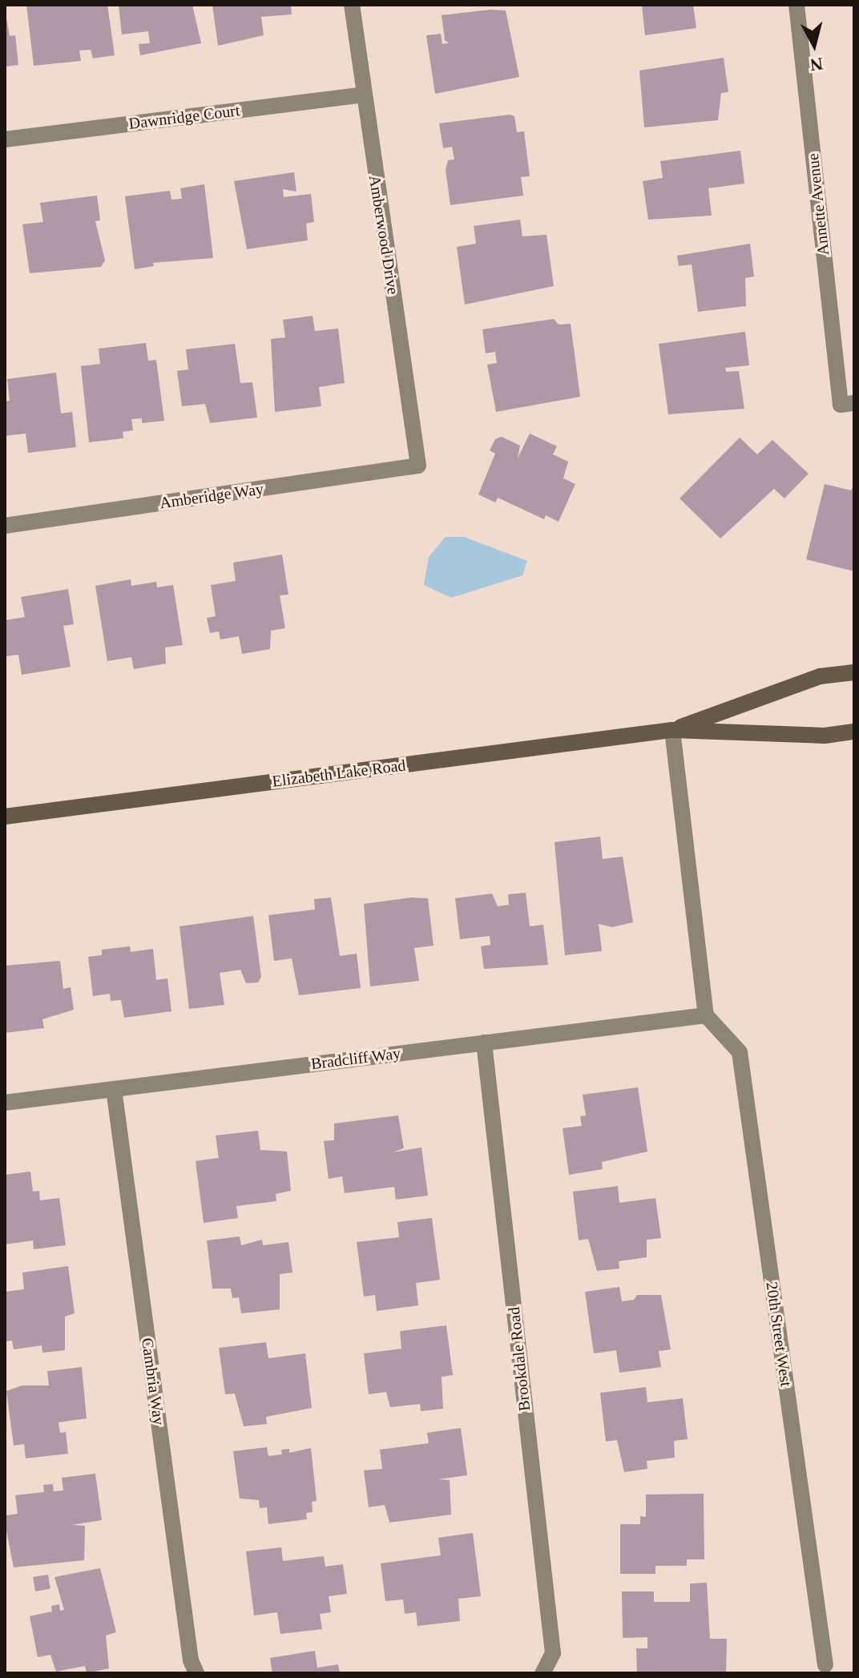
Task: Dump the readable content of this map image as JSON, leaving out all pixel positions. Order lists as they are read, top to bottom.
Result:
{
  "streets": {
    "main road": ["Elizabeth Lake Road"],
    "street": [
      "Dawnridge Court",
      "Annette Avenue",
      "Amberwood Drive",
      "Amberidge Way",
      "Bradcliff Way",
      "20th Street West",
      "Brookdale Road",
      "Cambria Way"
    ]
  },
  "crossings": [
    ["Dawnridge Court", "Amberwood Drive"],
    ["Amberwood Drive", "Amberidge Way"],
    ["Bradcliff Way", "20th Street West"],
    ["Bradcliff Way", "Brookdale Road"],
    ["Bradcliff Way", "Cambria Way"]
  ],
  "north": "bottom"
}
